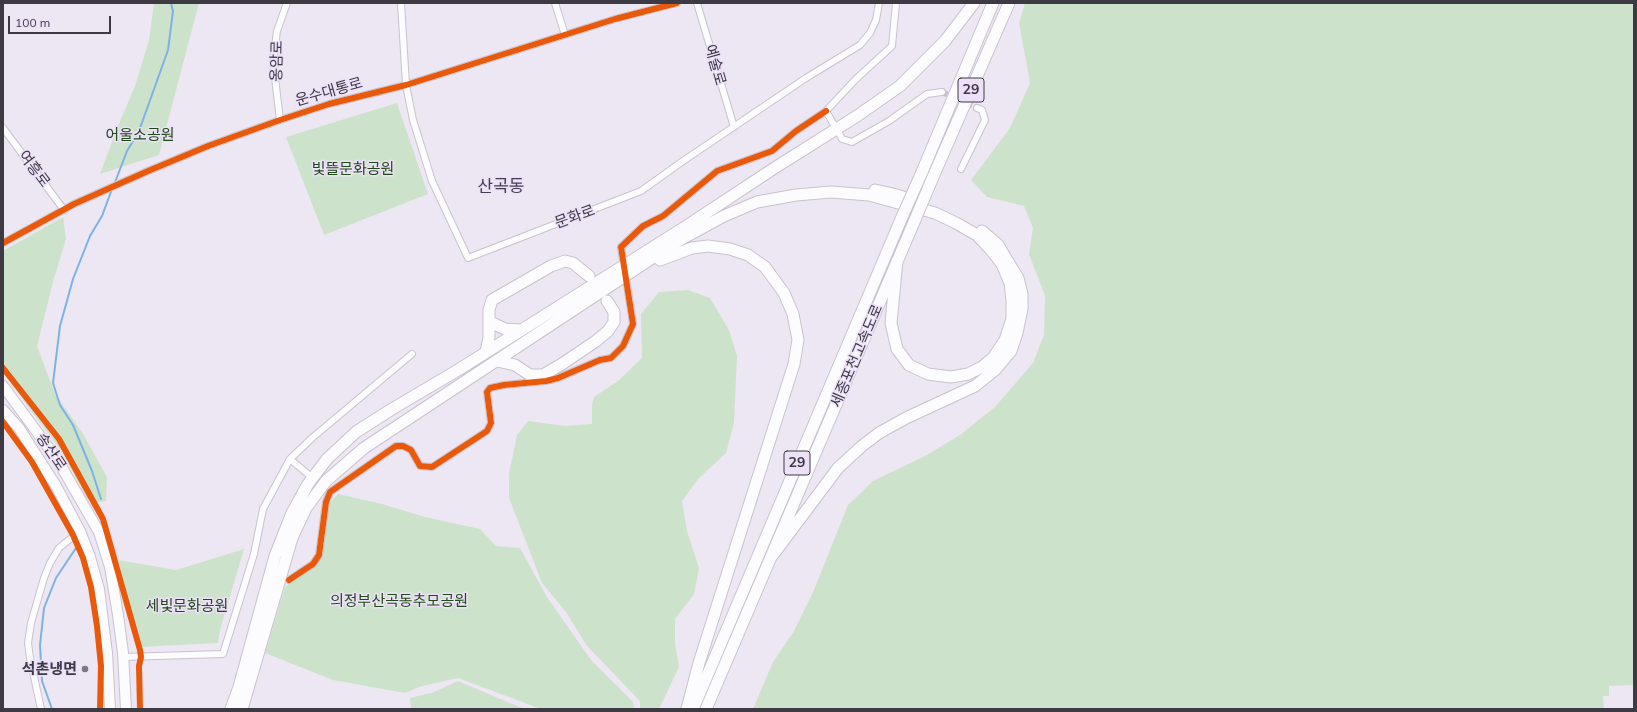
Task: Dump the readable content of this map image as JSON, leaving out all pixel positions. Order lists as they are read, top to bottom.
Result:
{
  "streets": {
    "highway": ["29", "세종포천고속도로"],
    "main road": ["송산로"],
    "street": [
      "옹암로",
      "예술로",
      "운수대통로",
      "여흥로",
      "문화로"
    ]
  },
  "crossings": [
    ["옹암로", "운수대통로"],
    ["예술로", "문화로"],
    ["운수대통로", "여흥로"],
    ["운수대통로", "문화로"]
  ],
  "districts": ["산곡동"],
  "parks": [
    "어울소공원",
    "빛뜰문화공원",
    "의정부산곡동추모공원",
    "세빛문화공원"
  ],
  "places": ["석촌냉면"],
  "scale_bar": "100 m"
}
